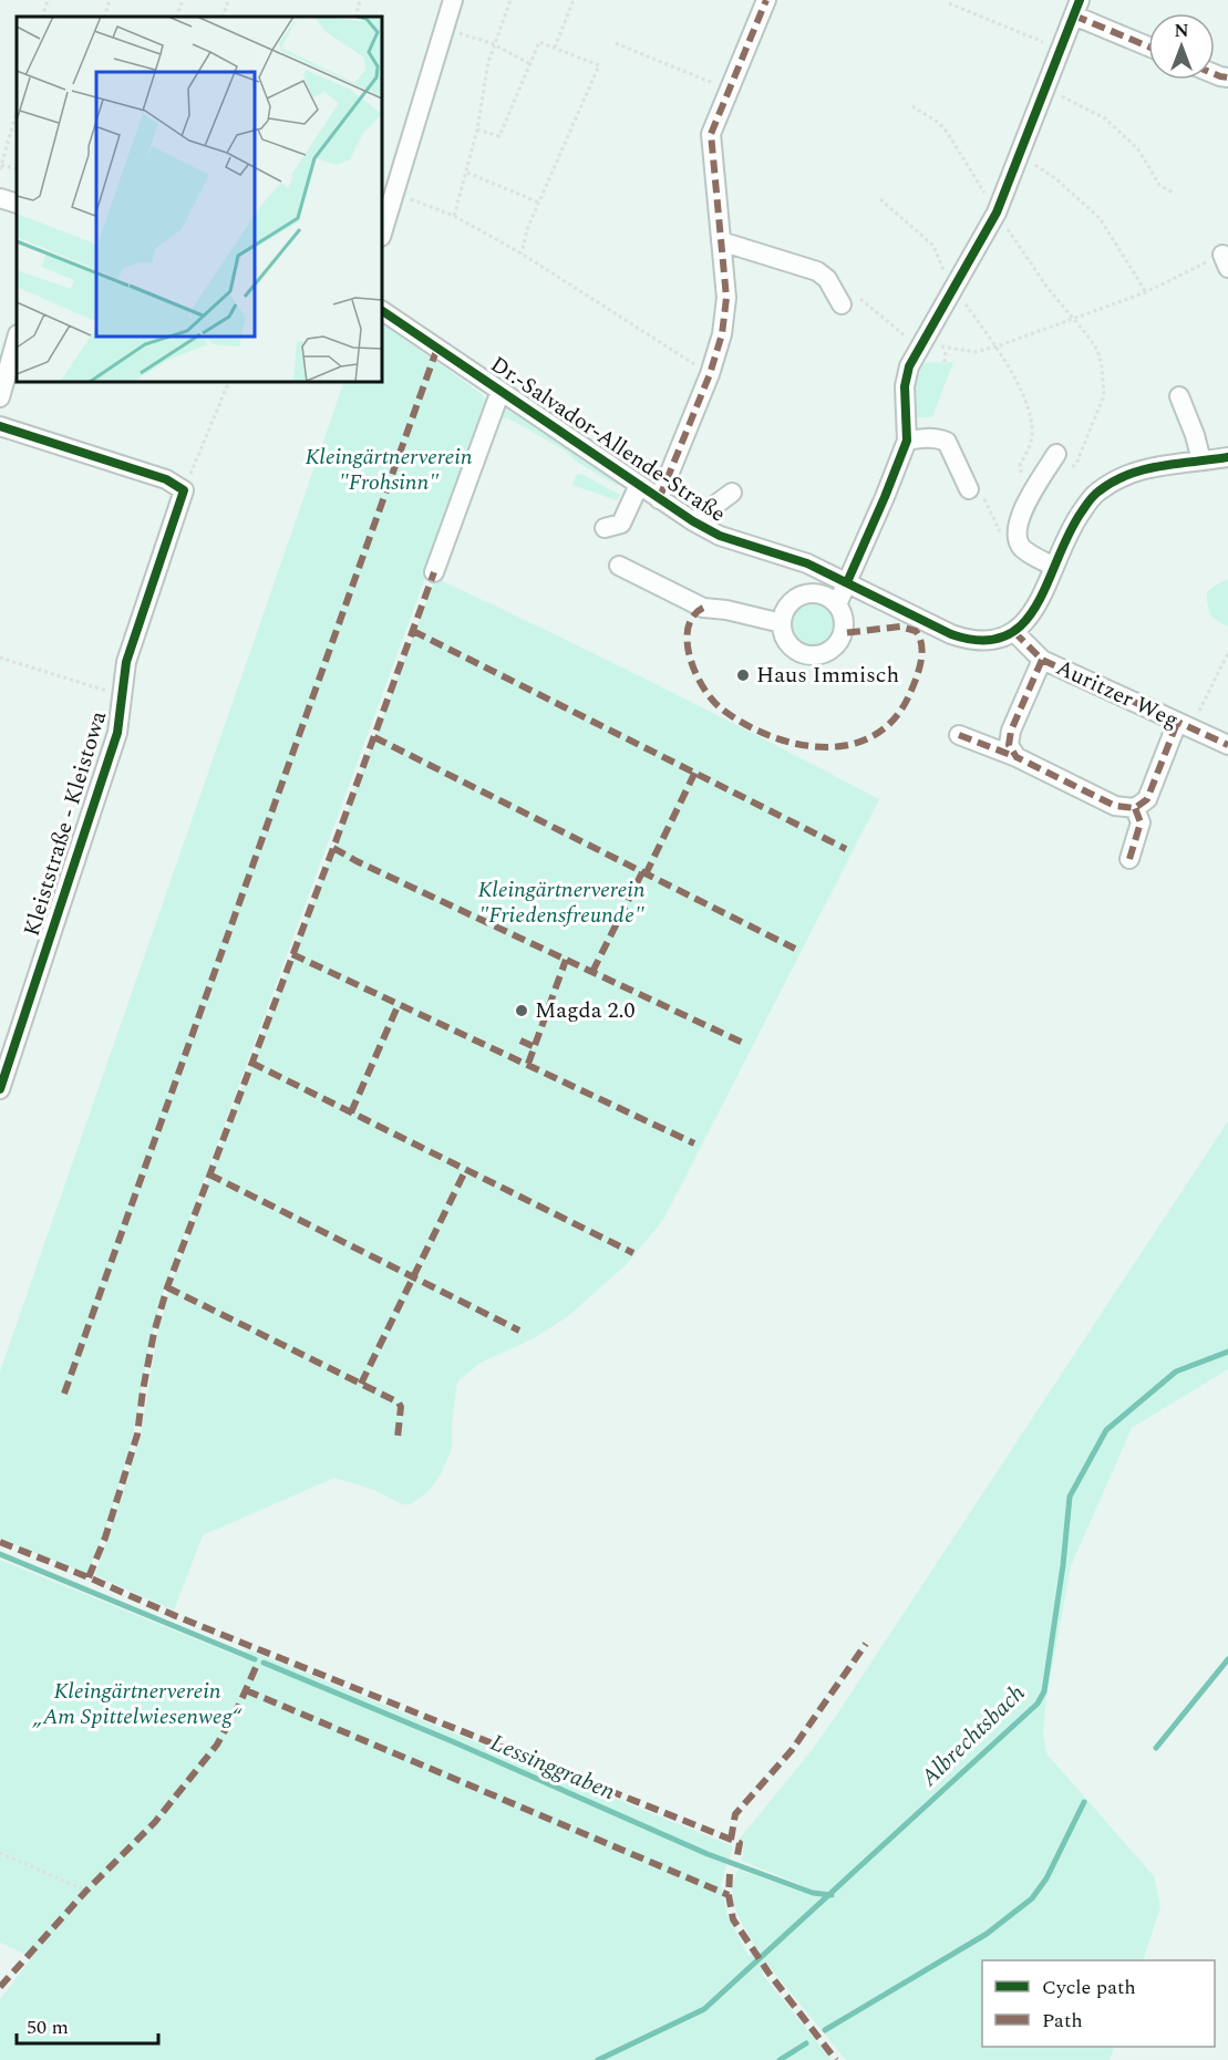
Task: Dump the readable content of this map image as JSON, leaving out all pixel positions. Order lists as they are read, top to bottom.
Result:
{
  "streets": {
    "street": ["Dr.-Salvador-Allende-Straße", "Auritzer Weg", "Kleiststraße - Kleistowa"]
  },
  "crossings": [
    ["Dr.-Salvador-Allende-Straße", "Auritzer Weg"]
  ],
  "water": ["Albrechtsbach", "Lessinggraben"],
  "parks": ["Kleingärtnerverein \"Frohsinn\"", "Kleingärtnerverein \"Friedensfreunde\"", "Kleingärtnerverein „Am Spittelwiesenweg“"],
  "places": ["Haus Immisch", "Magda 2.0"],
  "legend": ["Cycle path", "Path"],
  "scale_bar": "50 m",
  "north": "top"
}
